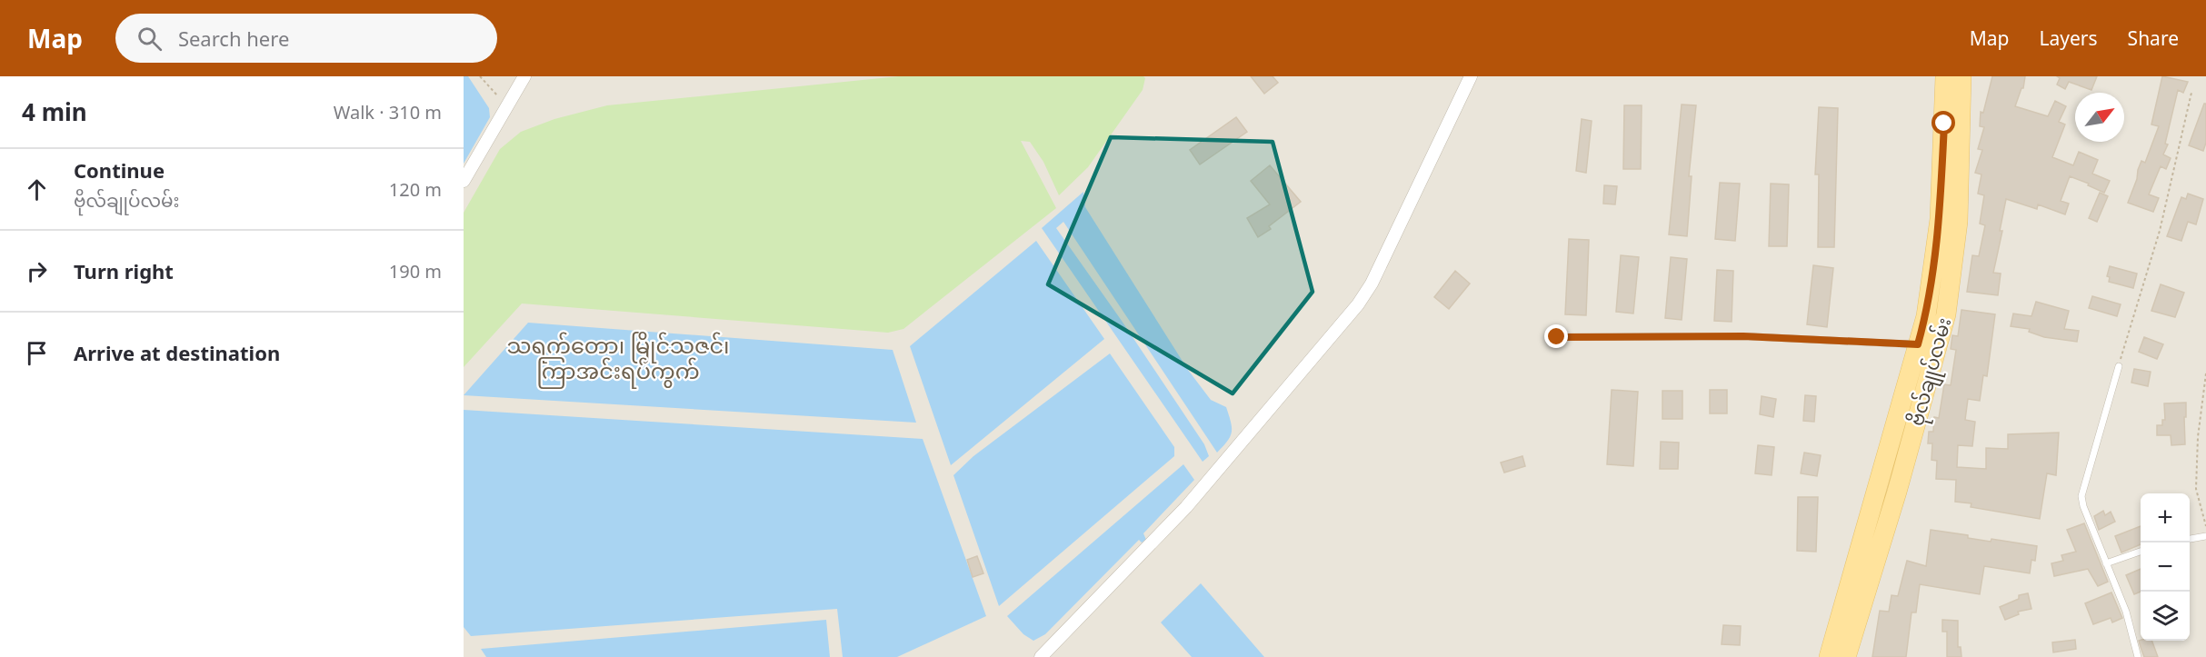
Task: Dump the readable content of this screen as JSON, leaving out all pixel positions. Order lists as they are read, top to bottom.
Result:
{
  "streets": {
    "main road": ["ဗိုလ်ချုပ်လမ်း"]
  },
  "districts": ["သရက်တော၊ မြိုင်သဇင်၊ ကြာအင်းရပ်ကွက်"],
  "north": "top right",
  "page": {
    "header": "Map",
    "search": "Search here",
    "nav": ["Map", "Layers", "Share"],
    "heading": ["4 min", "Walk · 310 m"],
    "list": [
      ["Continue", "ဗိုလ်ချုပ်လမ်း", "120 m"],
      ["Turn right", "190 m"],
      "Arrive at destination"
    ],
    "map_buttons": ["+", "−"]
  }
}
